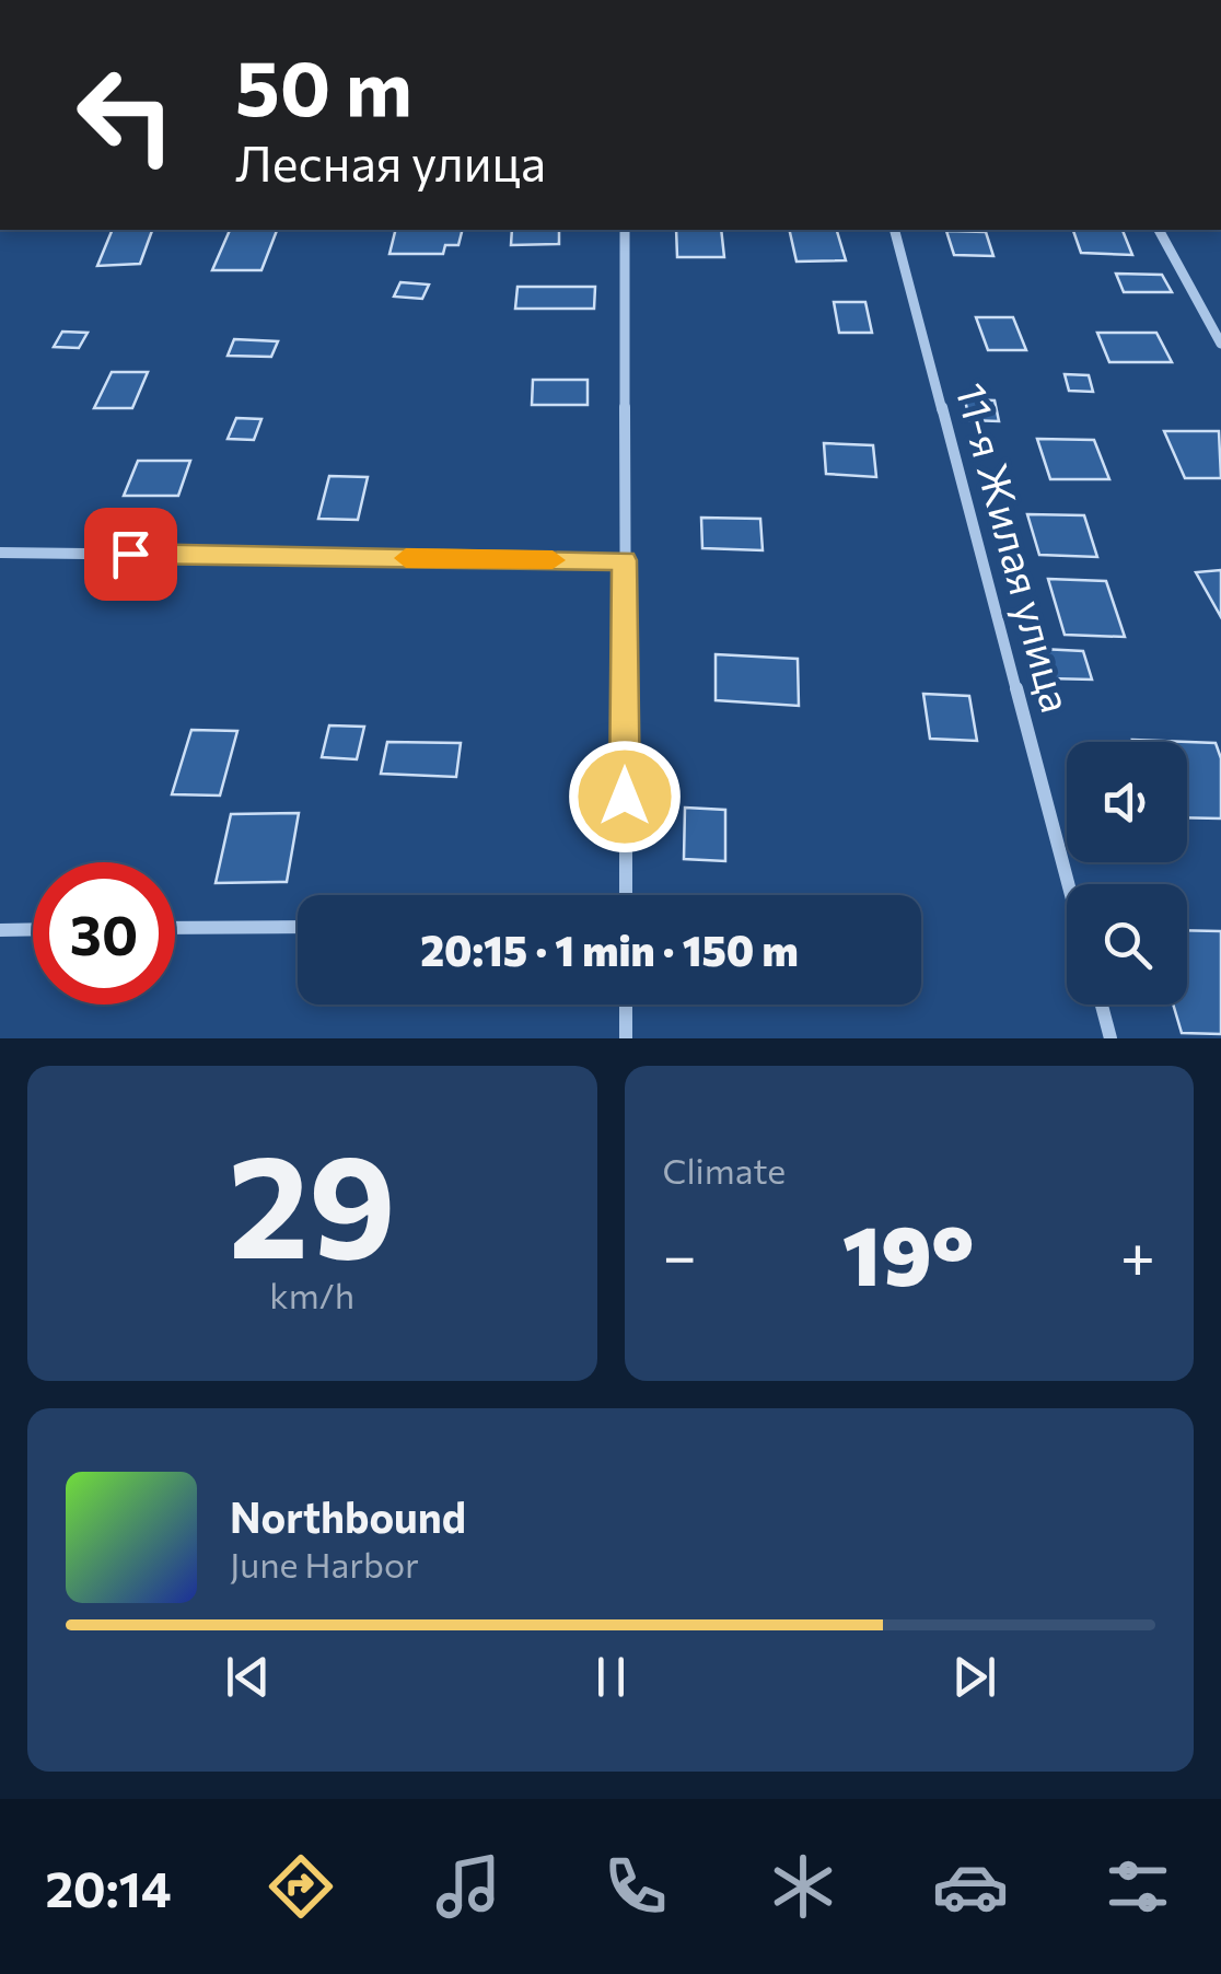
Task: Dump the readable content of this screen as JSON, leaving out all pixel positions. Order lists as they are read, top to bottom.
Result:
{
  "streets": {
    "street": ["11-я Жилая улица"]
  },
  "page": {
    "turn": ["50 m", "Лесная улица"],
    "limit": "30",
    "trip": "20:15 · 1 min · 150 m",
    "tile": [
      ["29", "km/h"],
      "Climate"
    ],
    "heat": ["−", "19°", "+"],
    "song": ["Northbound", "June Harbor"],
    "tabs": "20:14"
  }
}
